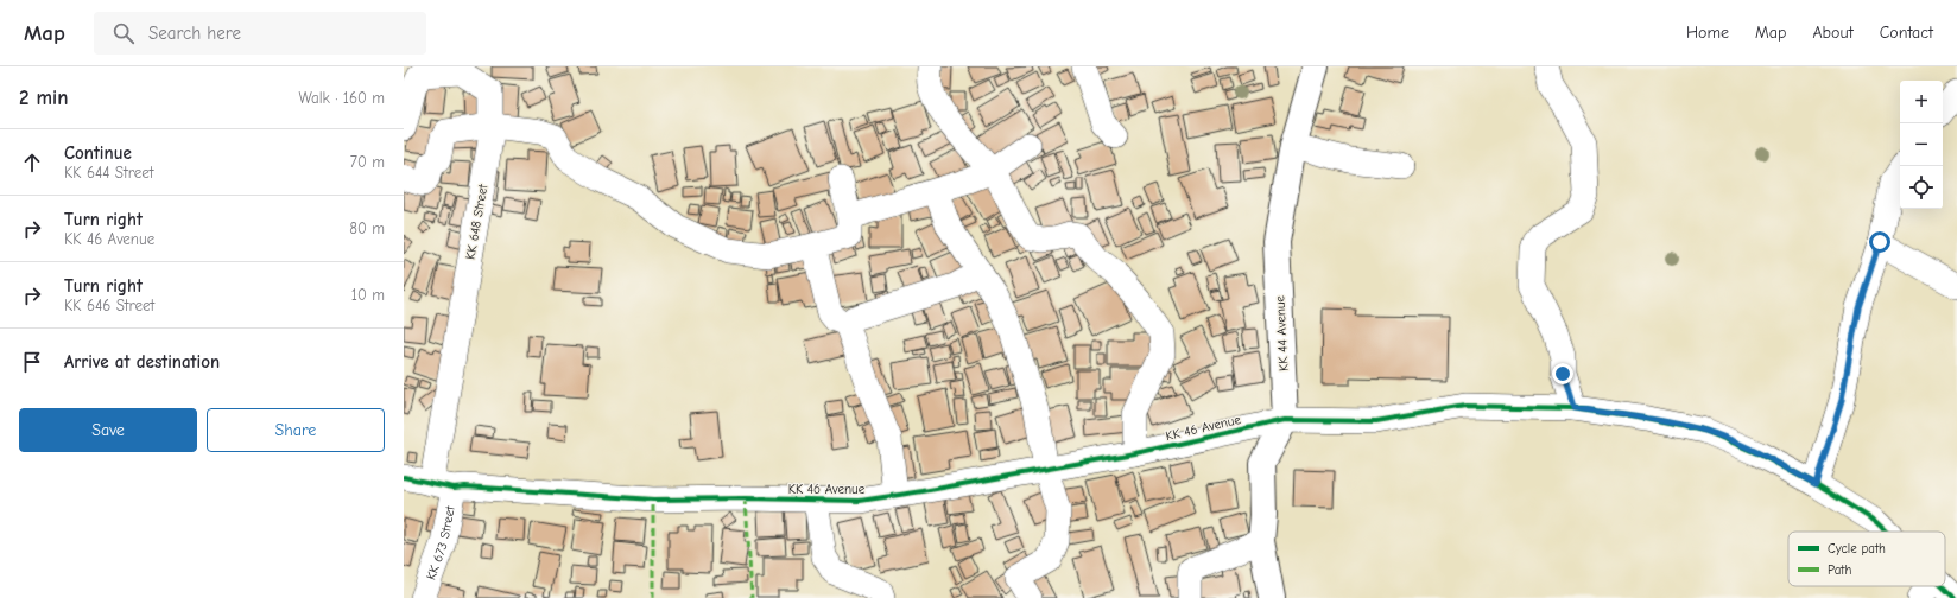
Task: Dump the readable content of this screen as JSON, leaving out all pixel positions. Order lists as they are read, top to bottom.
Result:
{
  "streets": {
    "main road": ["KK 44 Avenue"],
    "street": ["KK 648 Street", "KK 46 Avenue", "KK 673 Street"]
  },
  "crossings": [
    ["KK 648 Street", "KK 46 Avenue"],
    ["KK 648 Street", "KK 673 Street"],
    ["KK 44 Avenue", "KK 46 Avenue"],
    ["KK 46 Avenue", "KK 673 Street"]
  ],
  "legend": ["Cycle path", "Path"],
  "page": {
    "header": "Map",
    "search": "Search here",
    "nav": [
      "Home",
      "Map",
      "About",
      "Contact"
    ],
    "heading": ["2 min", "Walk · 160 m"],
    "map_buttons": ["+", "−"],
    "list": [
      ["Continue", "KK 644 Street", "70 m"],
      ["Turn right", "KK 46 Avenue", "80 m"],
      ["Turn right", "KK 646 Street", "10 m"],
      "Arrive at destination"
    ],
    "buttons": ["Save", "Share"]
  }
}
